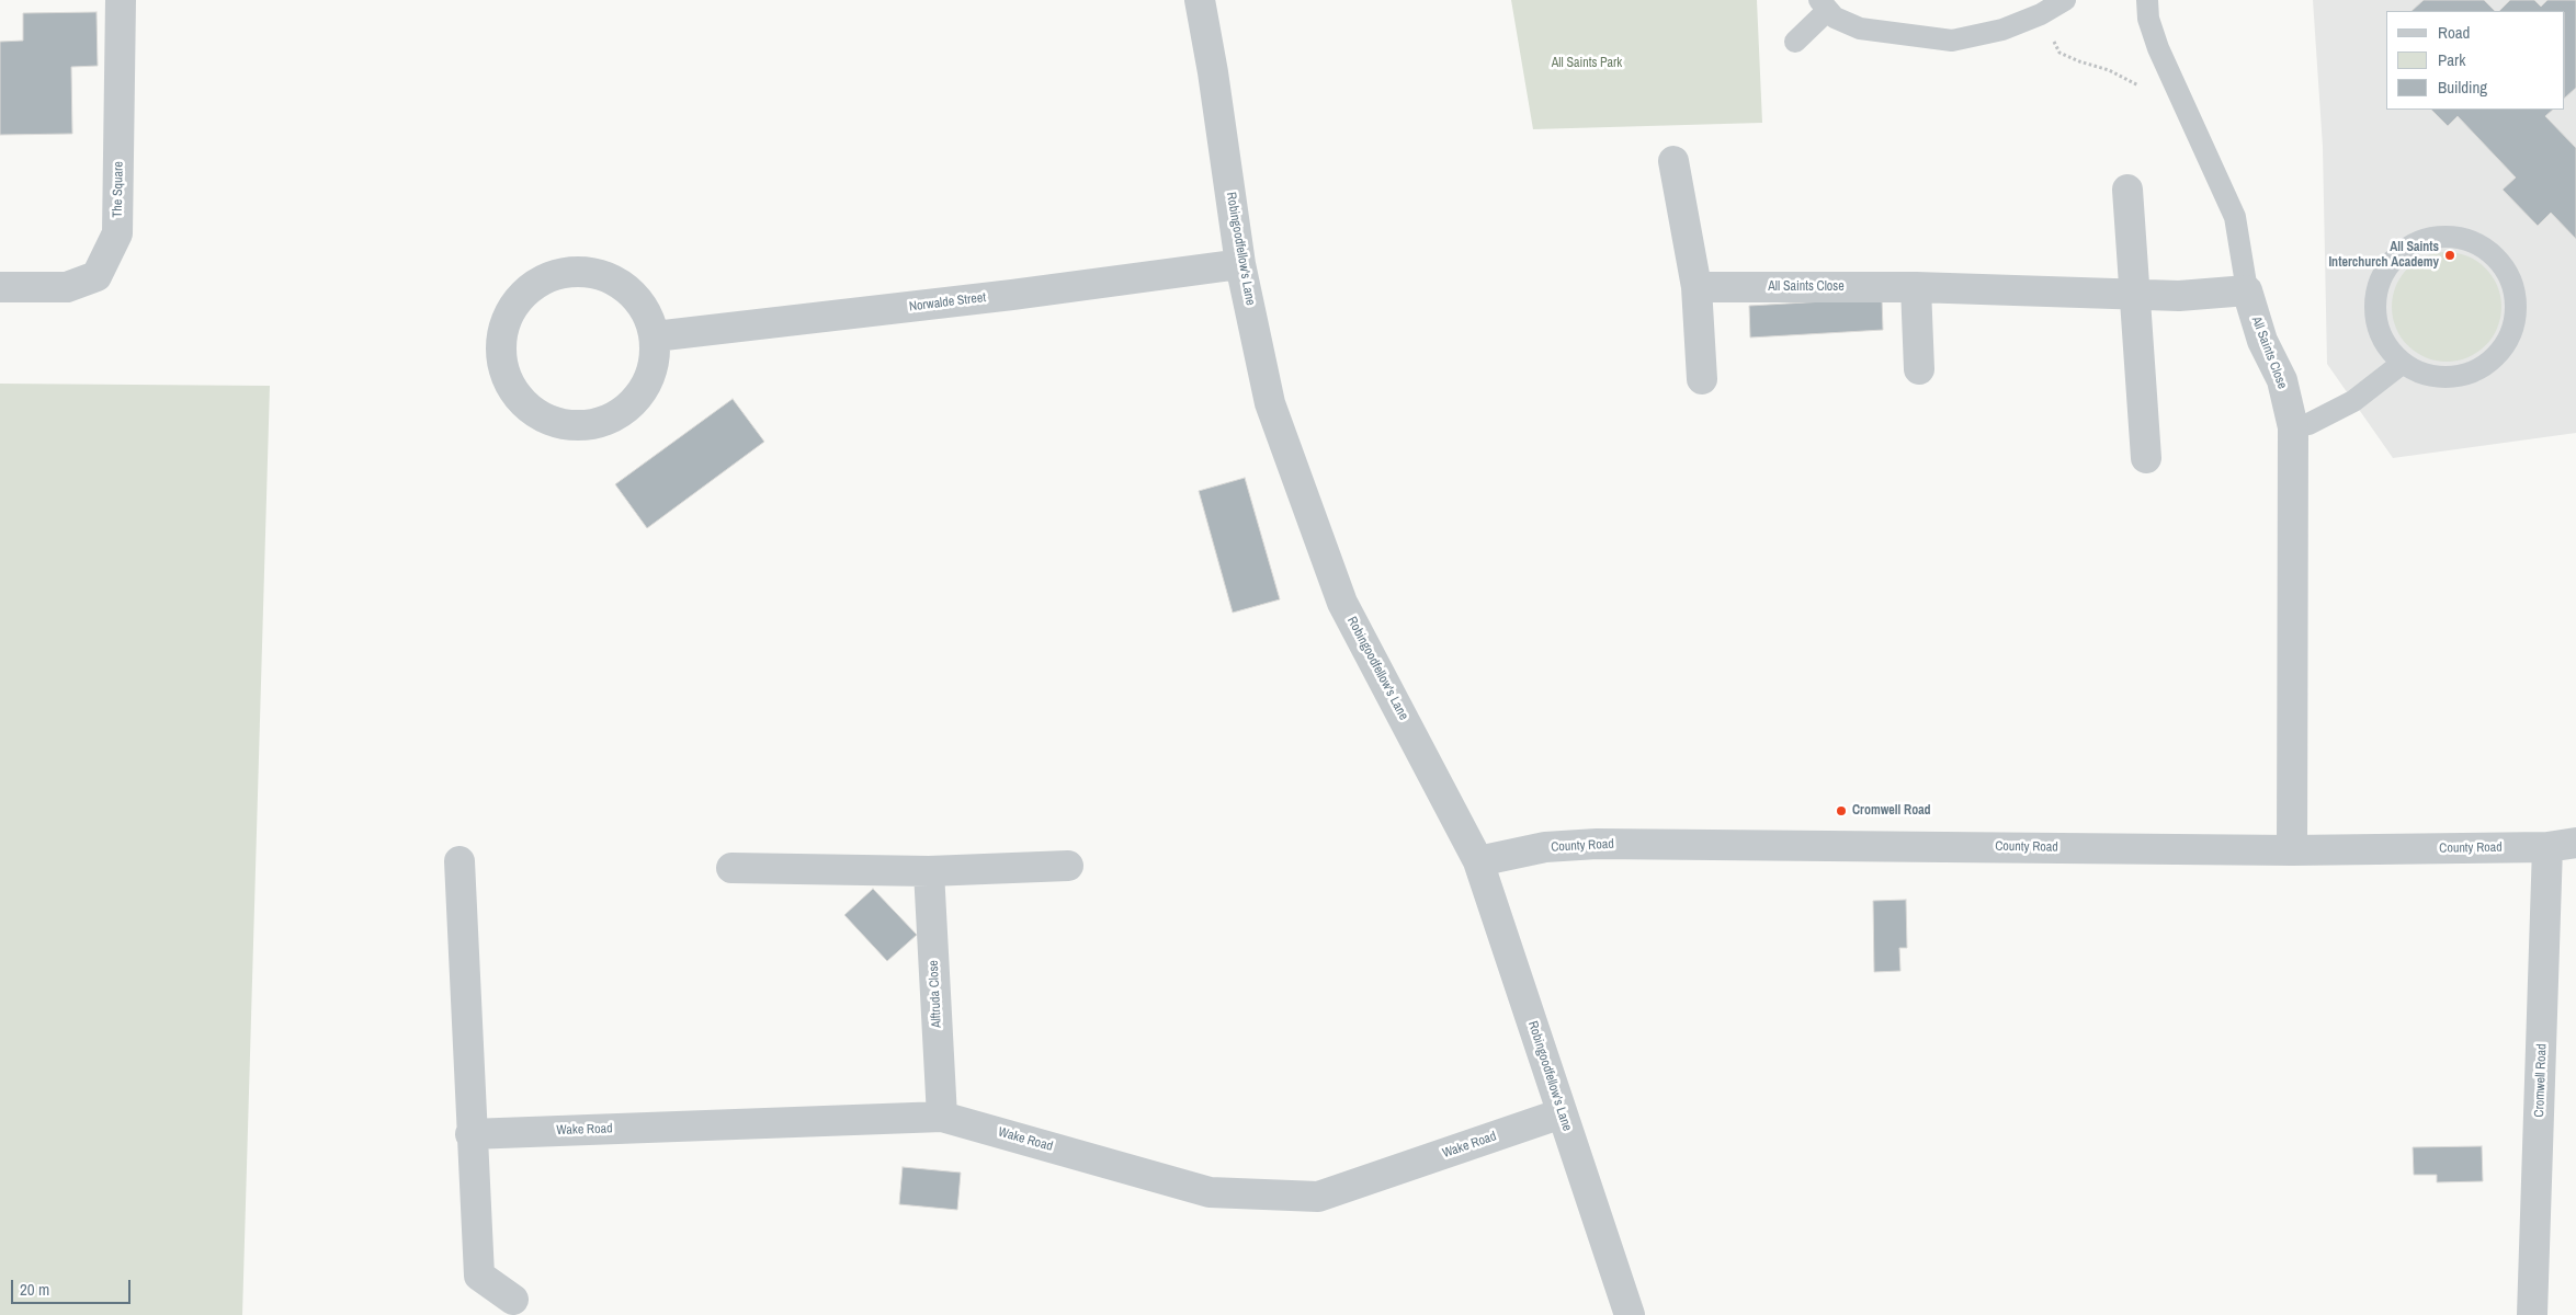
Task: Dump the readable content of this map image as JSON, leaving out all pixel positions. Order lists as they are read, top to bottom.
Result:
{
  "streets": {
    "street": [
      "The Square",
      "Robingoodfellow's Lane",
      "All Saints Close",
      "Norwalde Street",
      "County Road",
      "Alftruda Close",
      "Cromwell Road",
      "Wake Road"
    ]
  },
  "crossings": [
    ["Robingoodfellow's Lane", "Norwalde Street"],
    ["Robingoodfellow's Lane", "County Road"],
    ["Robingoodfellow's Lane", "Wake Road"],
    ["All Saints Close", "County Road"],
    ["County Road", "Cromwell Road"],
    ["Alftruda Close", "Wake Road"]
  ],
  "parks": ["All Saints Park"],
  "places": ["All Saints Interchurch Academy", "Cromwell Road"],
  "legend": ["Road", "Park", "Building"],
  "scale_bar": "20 m"
}
